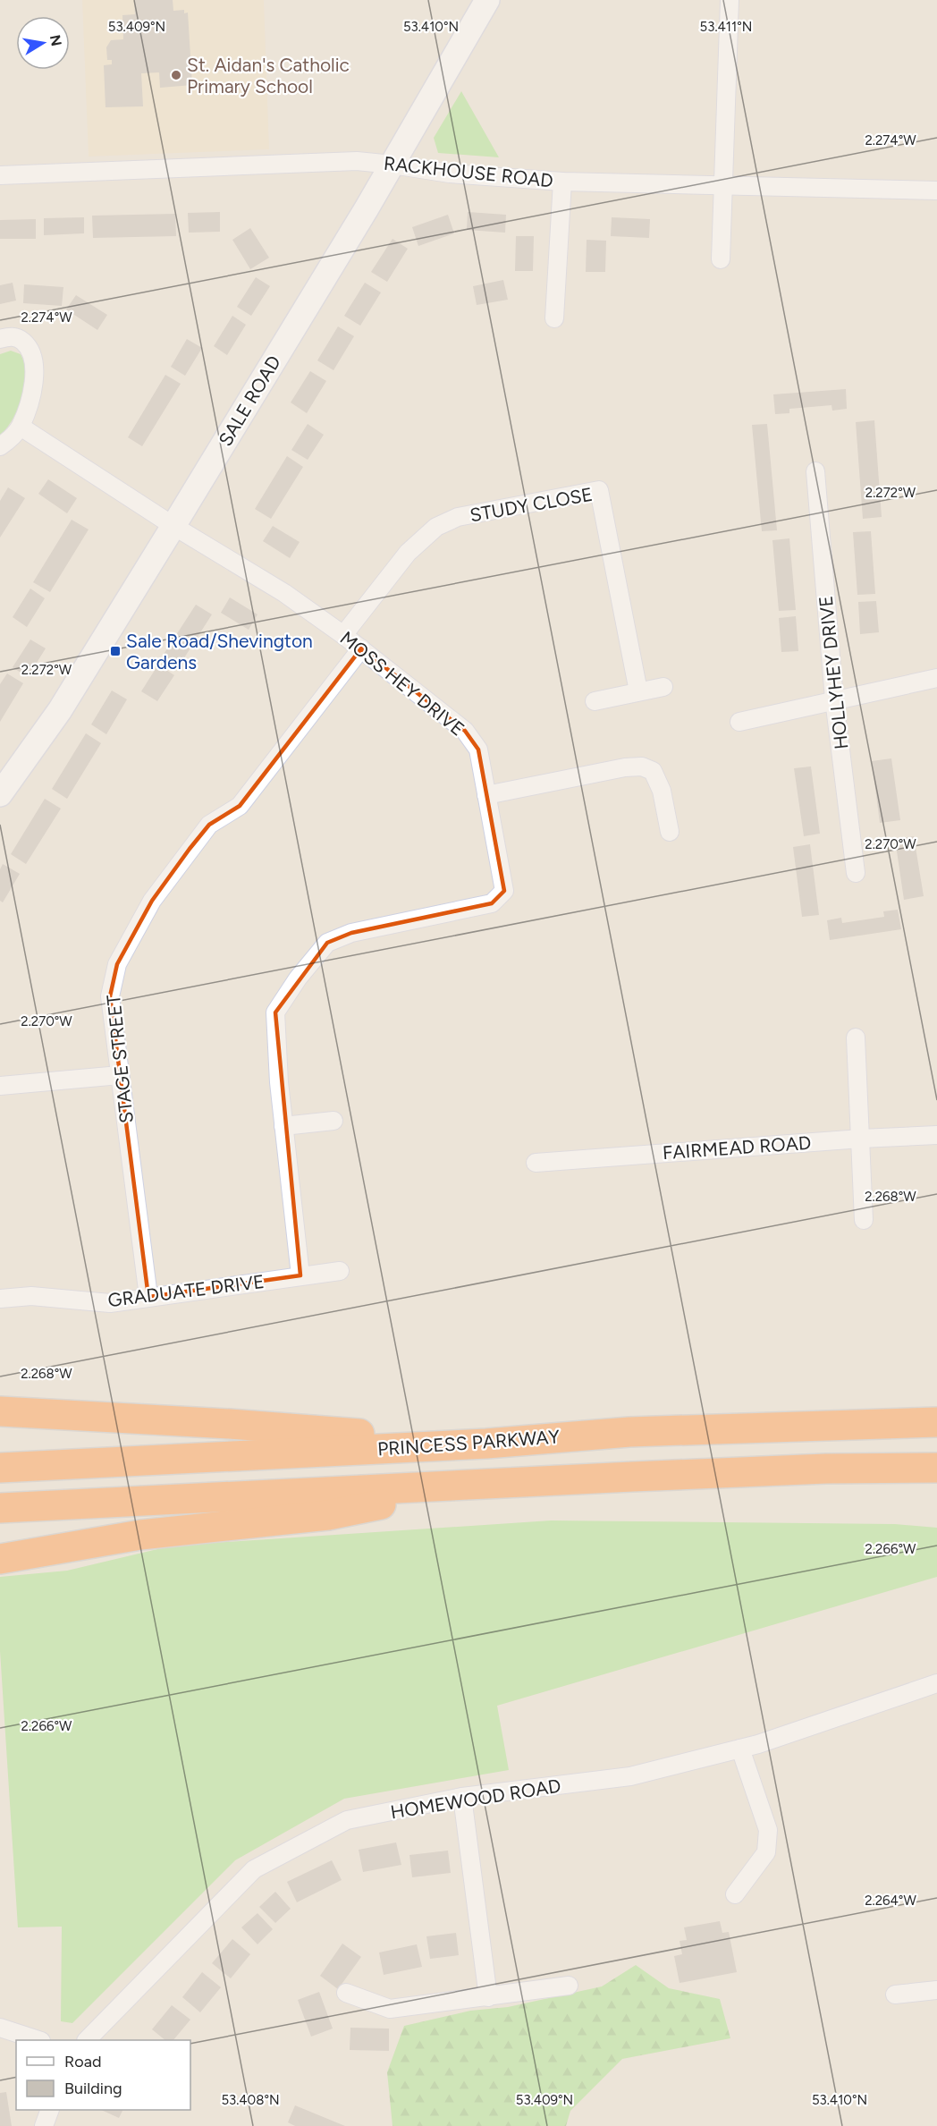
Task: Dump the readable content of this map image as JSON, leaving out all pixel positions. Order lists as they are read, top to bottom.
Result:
{
  "streets": {
    "highway": ["PRINCESS PARKWAY"],
    "main road": ["SALE ROAD"],
    "street": [
      "RACKHOUSE ROAD",
      "STUDY CLOSE",
      "HOLLYHEY DRIVE",
      "MOSS HEY DRIVE",
      "STAGE STREET",
      "FAIRMEAD ROAD",
      "GRADUATE DRIVE",
      "HOMEWOOD ROAD"
    ]
  },
  "crossings": [
    ["RACKHOUSE ROAD", "SALE ROAD"],
    ["SALE ROAD", "MOSS HEY DRIVE"],
    ["STUDY CLOSE", "MOSS HEY DRIVE"],
    ["MOSS HEY DRIVE", "STAGE STREET"],
    ["MOSS HEY DRIVE", "GRADUATE DRIVE"],
    ["STAGE STREET", "GRADUATE DRIVE"]
  ],
  "places": {
    "other": ["St. Aidan's Catholic Primary School"],
    "transit": ["Sale Road/Shevington Gardens"]
  },
  "legend": ["Road", "Building"],
  "north": "right",
  "coordinates": [
    "53.409°N",
    "53.410°N",
    "53.411°N",
    "2.274°W",
    "2.272°W",
    "2.270°W",
    "2.268°W",
    "2.266°W",
    "2.264°W",
    "53.408°N"
  ]
}
